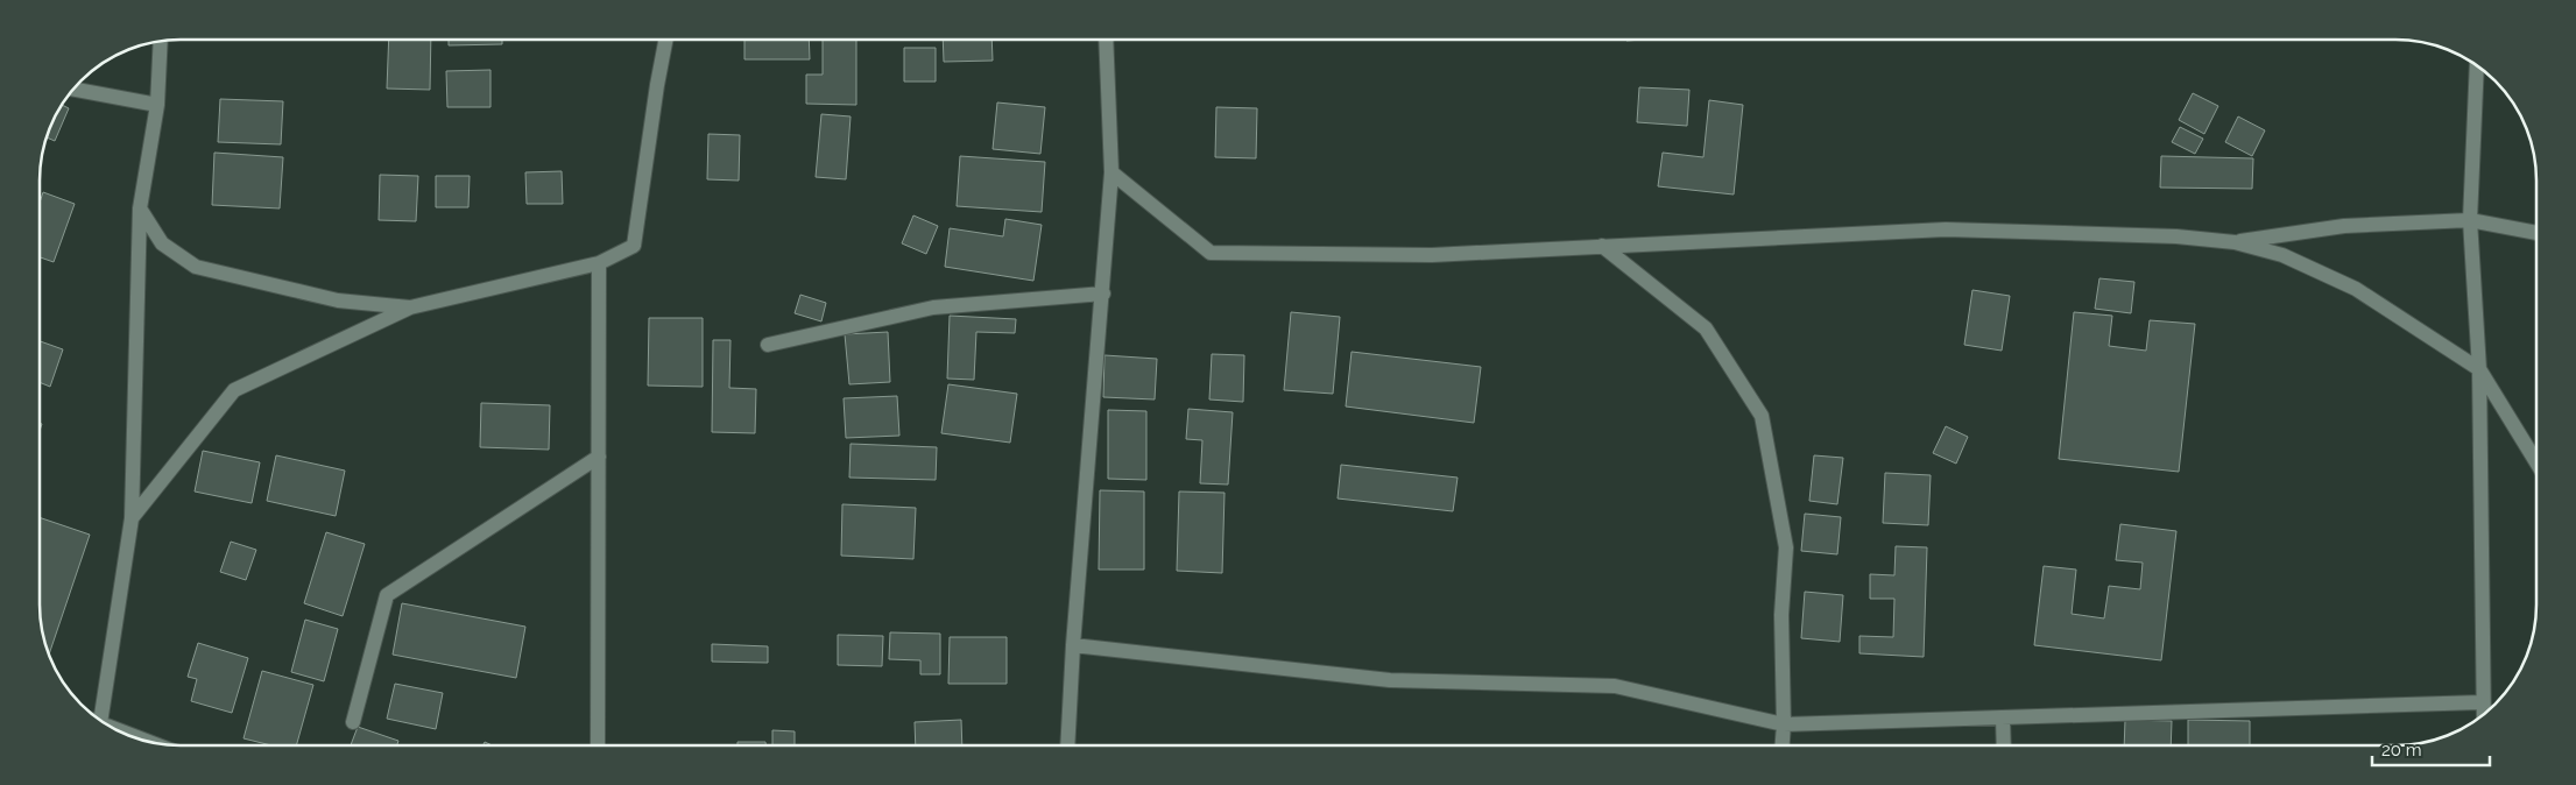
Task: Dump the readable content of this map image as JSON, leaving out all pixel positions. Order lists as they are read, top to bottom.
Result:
{
  "scale_bar": "20 m"
}
